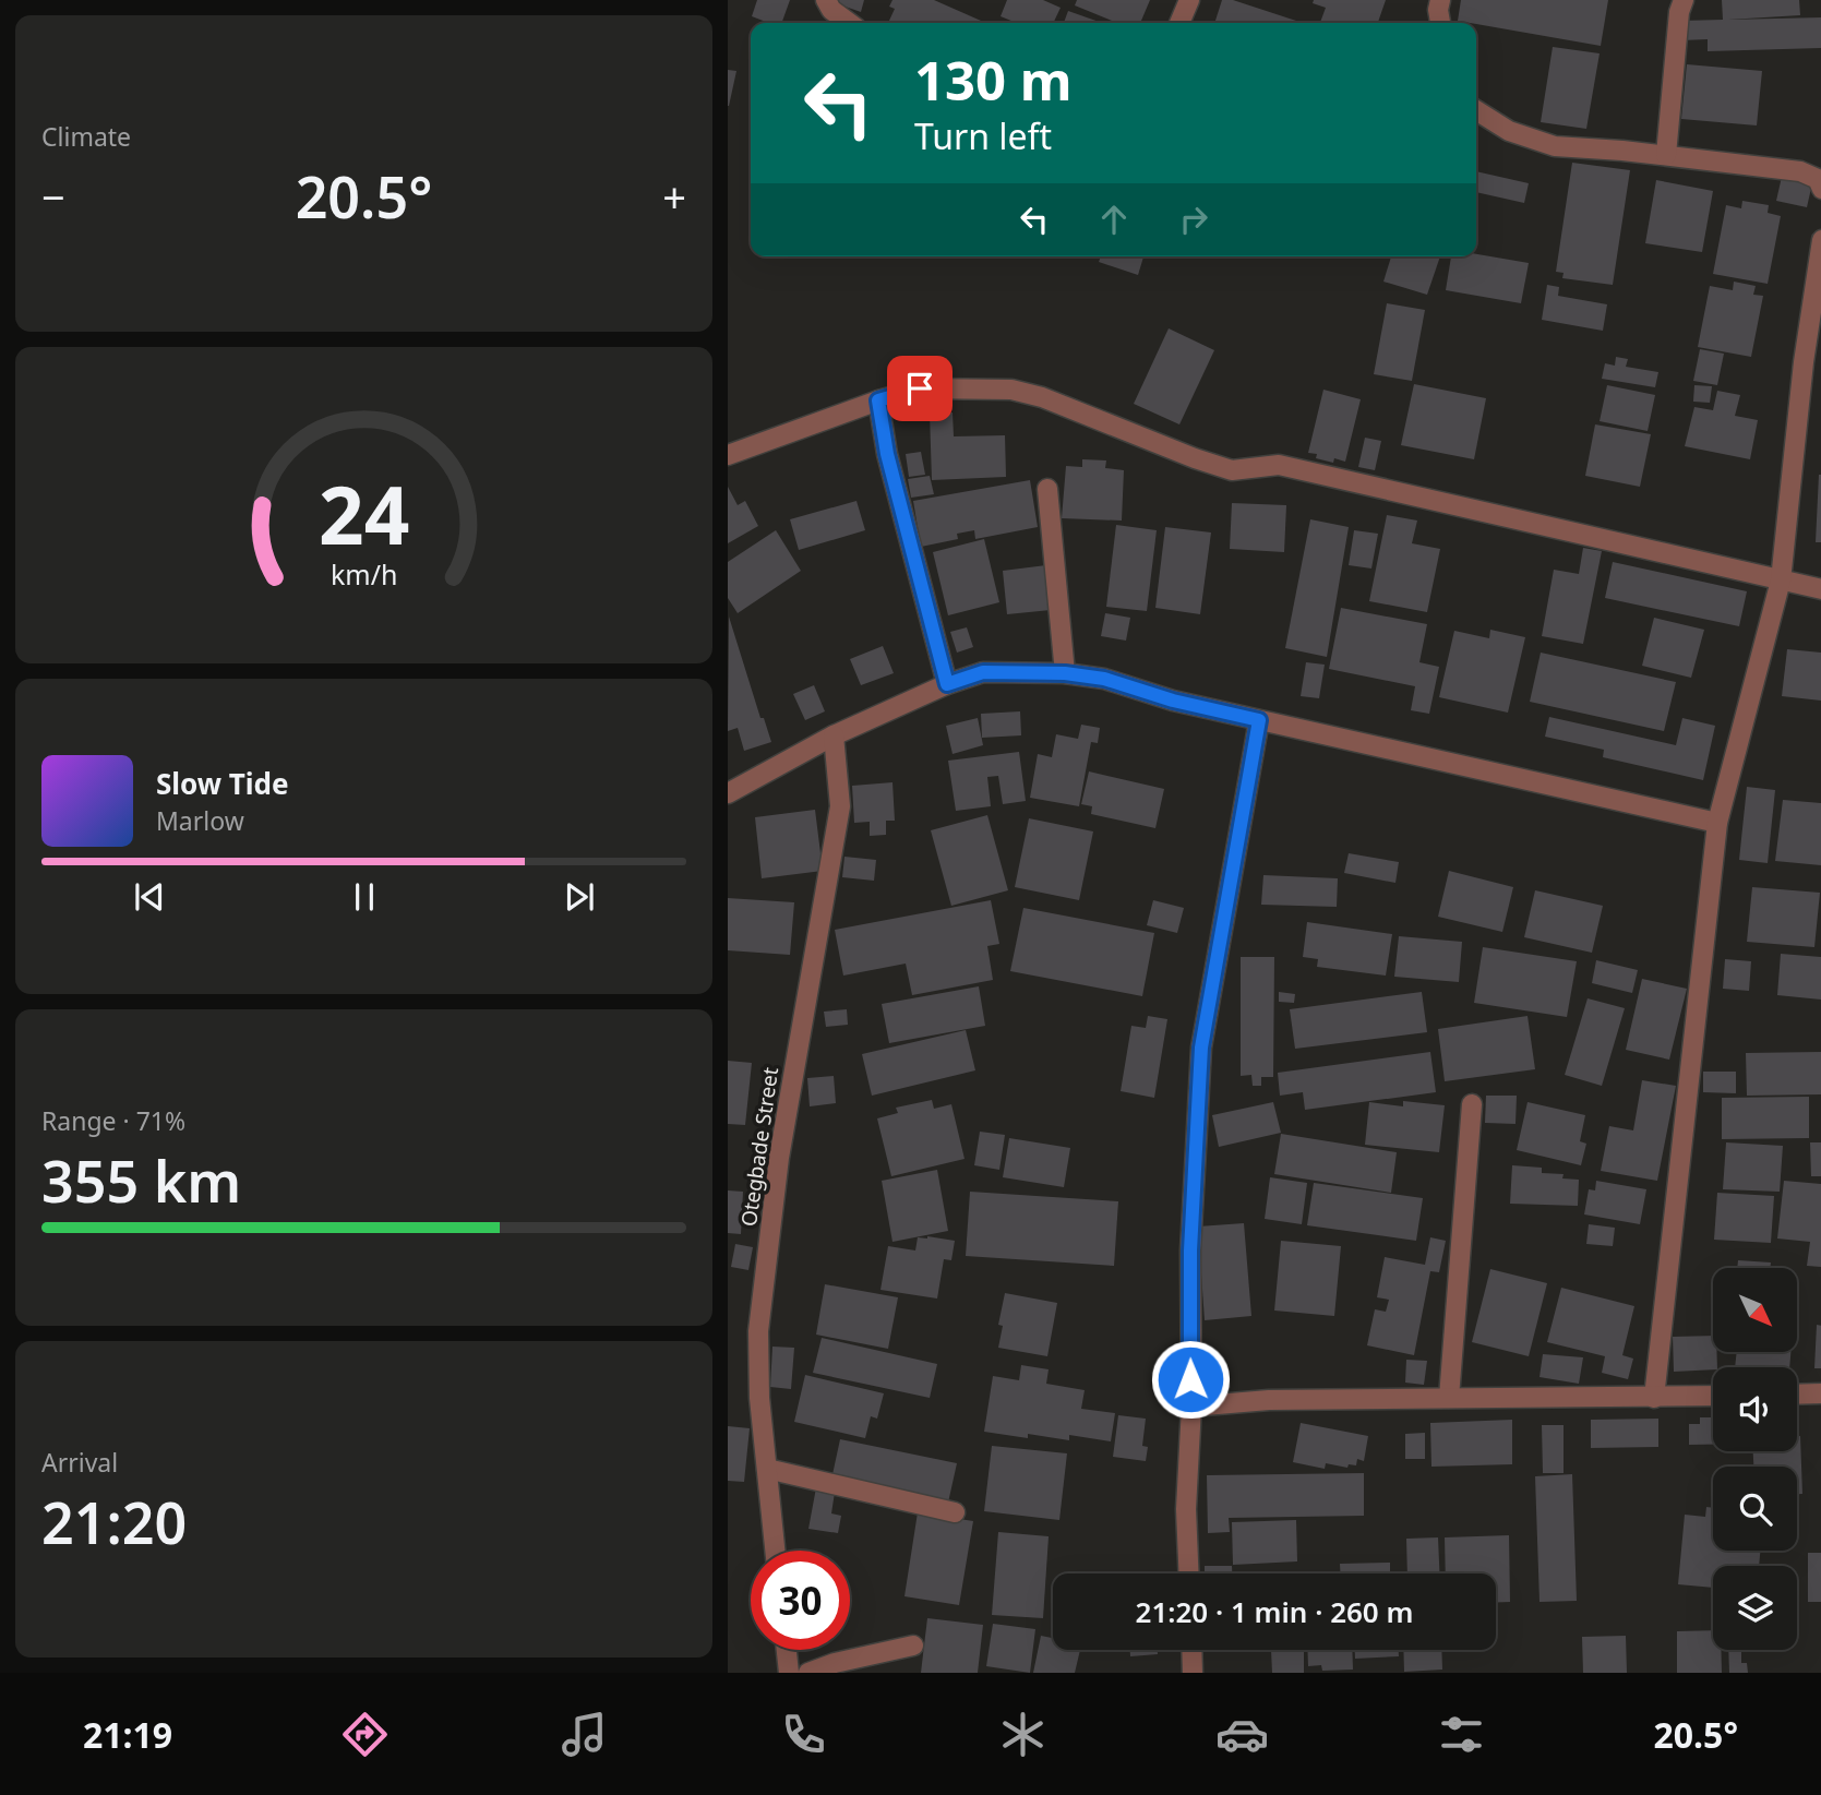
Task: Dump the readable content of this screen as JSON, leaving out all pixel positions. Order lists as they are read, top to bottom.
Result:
{
  "streets": {
    "street": ["Otegbade Street"]
  },
  "north": "bottom right",
  "page": {
    "tile": [
      "Climate",
      ["Range · 71%", "355 km"],
      ["Arrival", "21:20"]
    ],
    "turn": ["130 m", "Turn left"],
    "heat": ["−", "20.5°", "+"],
    "song": ["Slow Tide", "Marlow"],
    "limit": "30",
    "trip": "21:20 · 1 min · 260 m",
    "tabs": ["21:19", "20.5°"],
    "gauge": ["24", "km/h"]
  }
}
